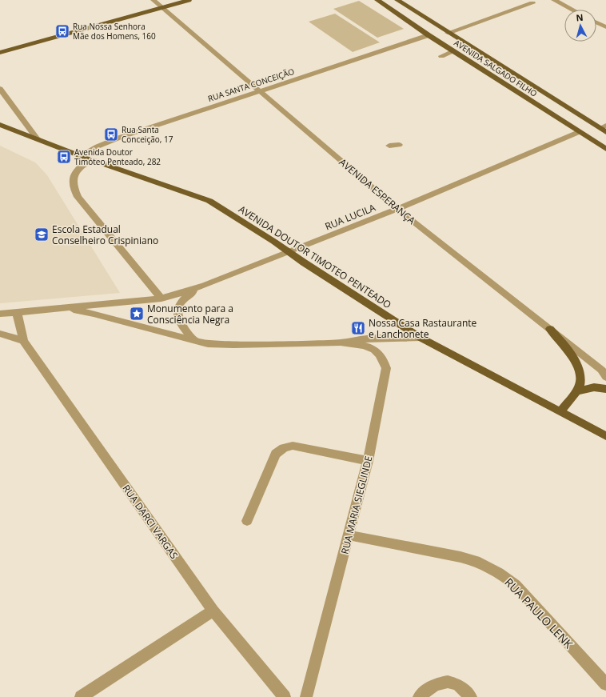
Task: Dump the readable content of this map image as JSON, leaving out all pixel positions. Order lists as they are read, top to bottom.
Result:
{
  "streets": {
    "main road": ["AVENIDA SALGADO FILHO", "AVENIDA DOUTOR TIMOTEO PENTEADO"],
    "street": [
      "RUA SANTA CONCEIÇÃO",
      "AVENIDA ESPERANÇA",
      "RUA LUCILA",
      "RUA MARIA SIEGLINDE",
      "RUA DARCI VARGAS",
      "RUA PAULO LENK"
    ]
  },
  "crossings": [
    ["AVENIDA SALGADO FILHO", "RUA SANTA CONCEIÇÃO"],
    ["AVENIDA SALGADO FILHO", "RUA LUCILA"],
    ["RUA SANTA CONCEIÇÃO", "AVENIDA ESPERANÇA"],
    ["RUA SANTA CONCEIÇÃO", "AVENIDA DOUTOR TIMOTEO PENTEADO"],
    ["AVENIDA ESPERANÇA", "RUA LUCILA"],
    ["RUA LUCILA", "AVENIDA DOUTOR TIMOTEO PENTEADO"],
    ["RUA MARIA SIEGLINDE", "RUA PAULO LENK"]
  ],
  "places": {
    "bus stop": ["Rua Nossa Senhora Mãe dos Homens, 160", "Rua Santa Conceição, 17", "Avenida Doutor Timóteo Penteado, 282"],
    "school or university": ["Escola Estadual Conselheiro Crispiniano"],
    "place": ["Monumento para a Consciência Negra"],
    "restaurant": ["Nossa Casa Rastaurante e Lanchonete"]
  },
  "north": "top"
}
